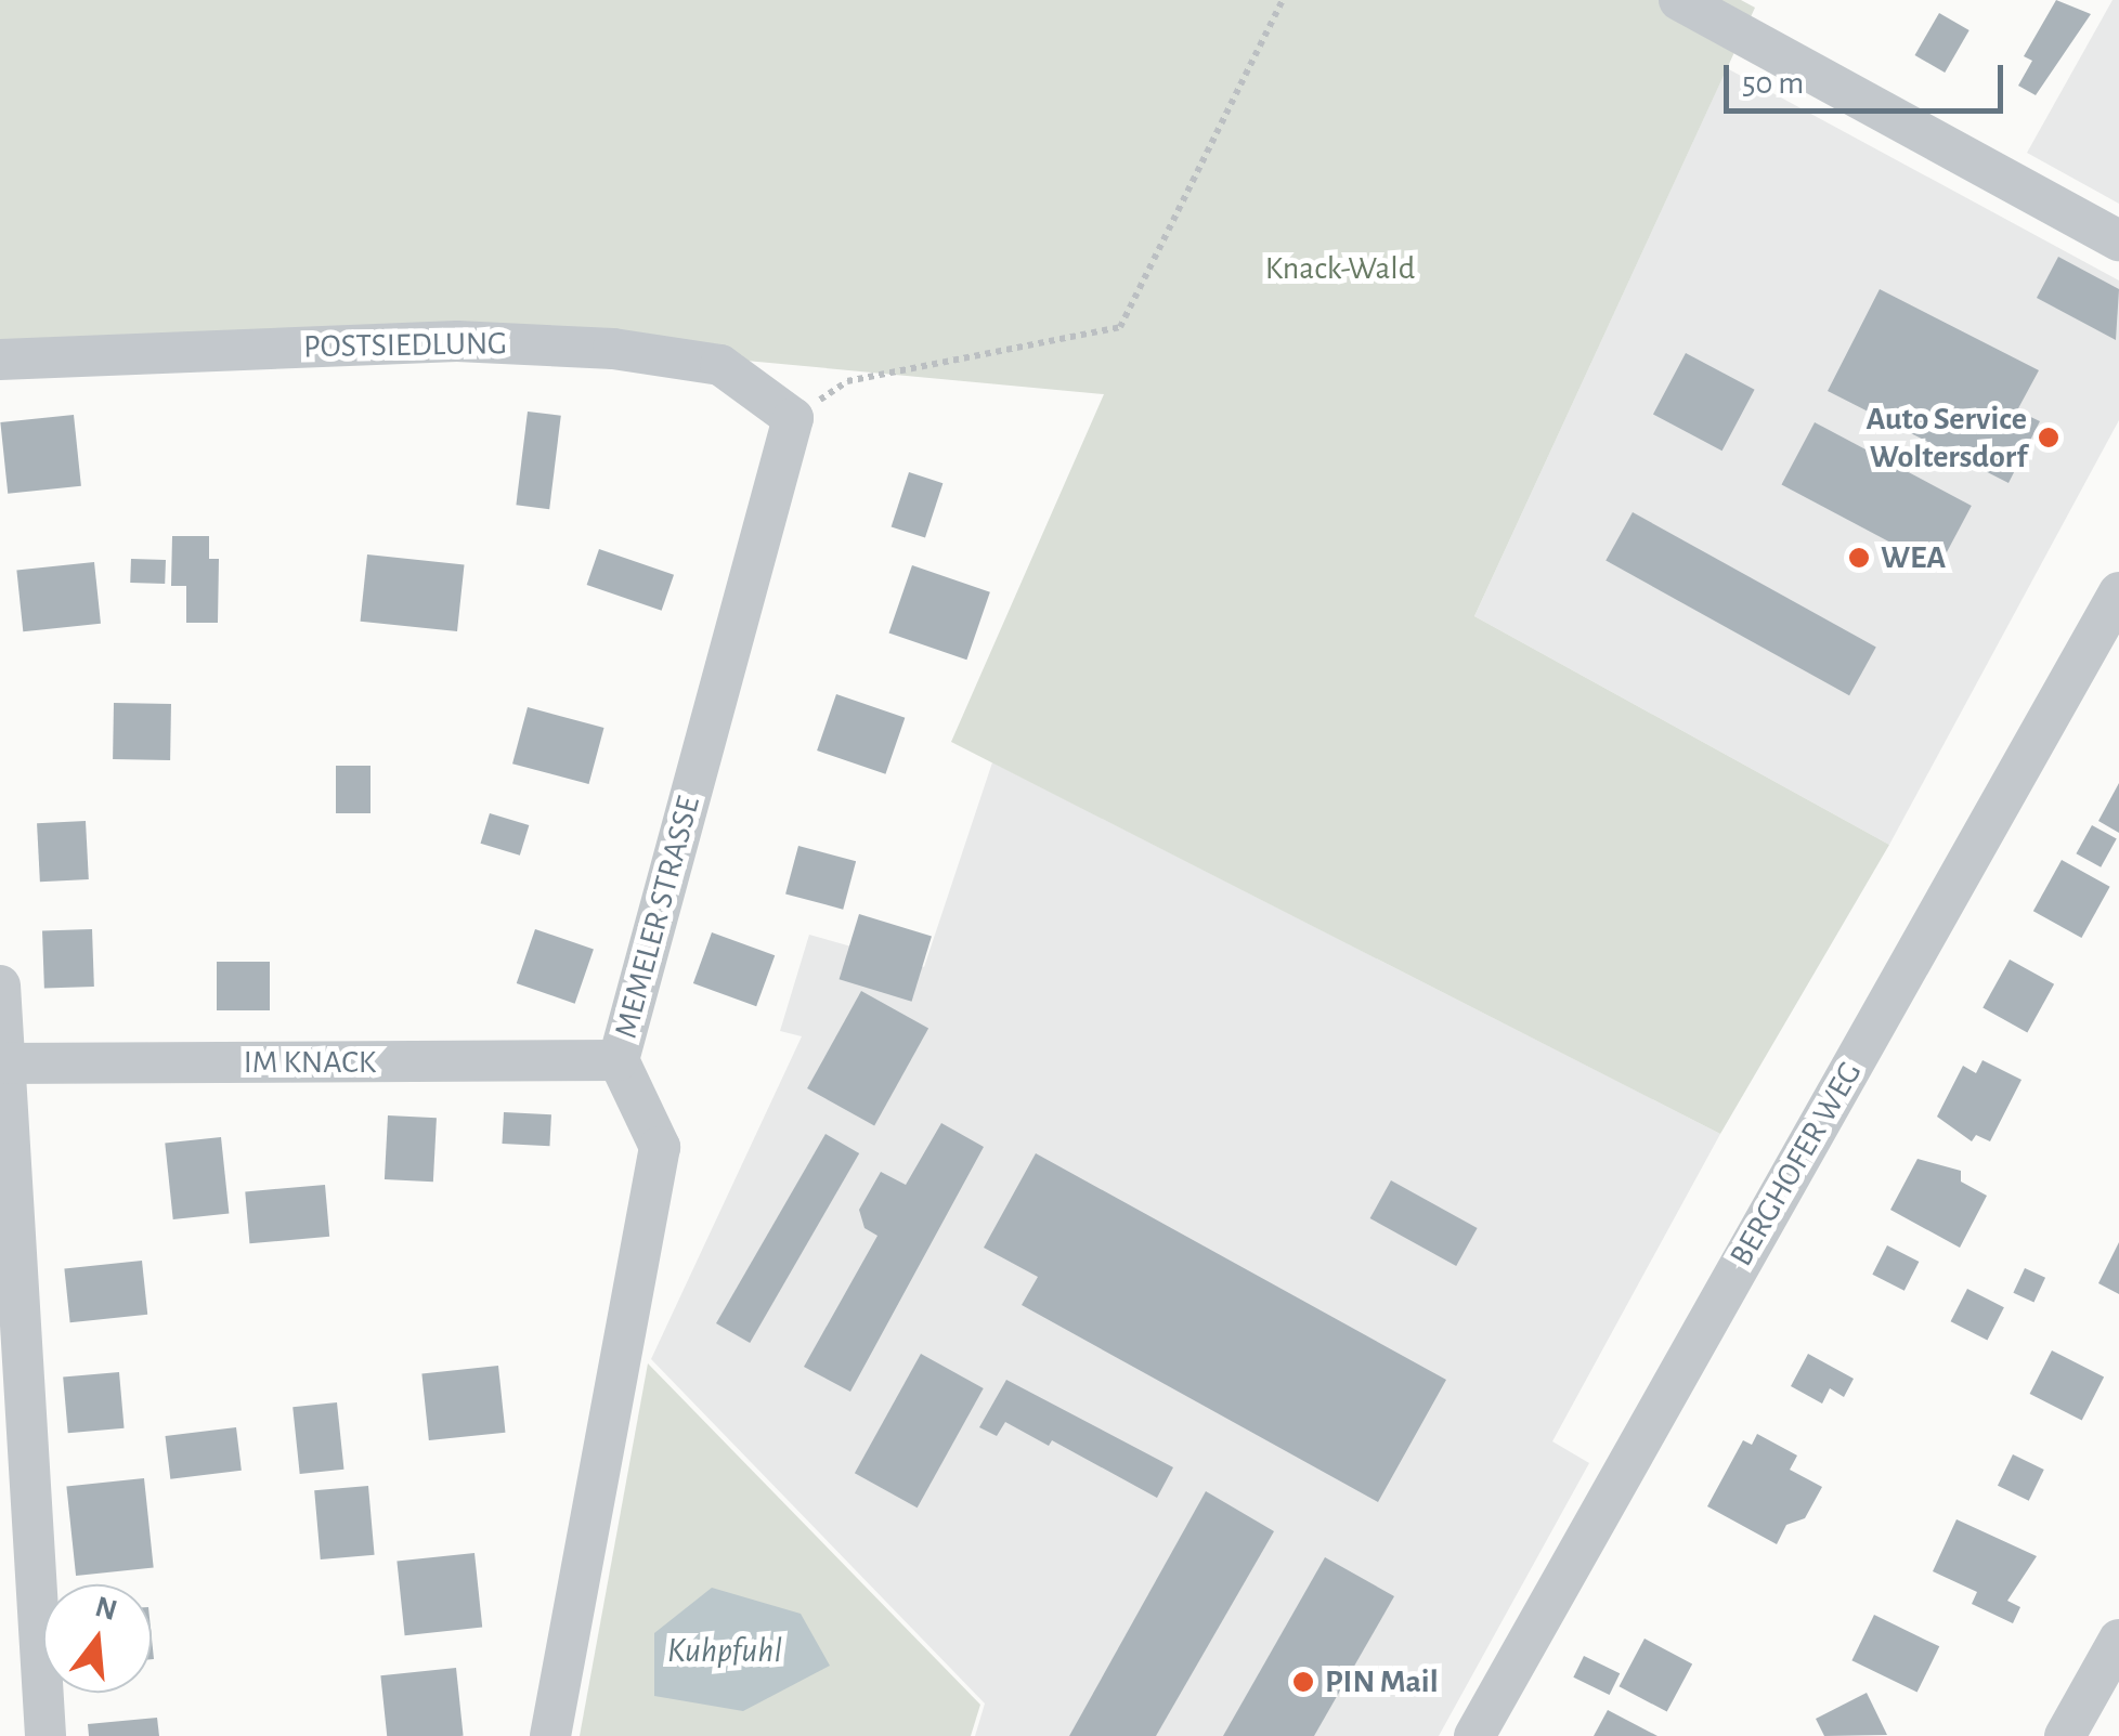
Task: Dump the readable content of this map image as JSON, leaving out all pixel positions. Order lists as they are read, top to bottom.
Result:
{
  "streets": {
    "street": [
      "POSTSIEDLUNG",
      "MEMELER STRASSE",
      "IM KNACK",
      "BERGHOFER WEG"
    ]
  },
  "crossings": [
    ["POSTSIEDLUNG", "MEMELER STRASSE"],
    ["MEMELER STRASSE", "IM KNACK"]
  ],
  "water": ["Kuhpfuhl"],
  "parks": ["Knack-Wald"],
  "places": ["Auto Service Woltersdorf", "WEA", "PIN Mail"],
  "scale_bar": "50 m",
  "north": "top"
}
